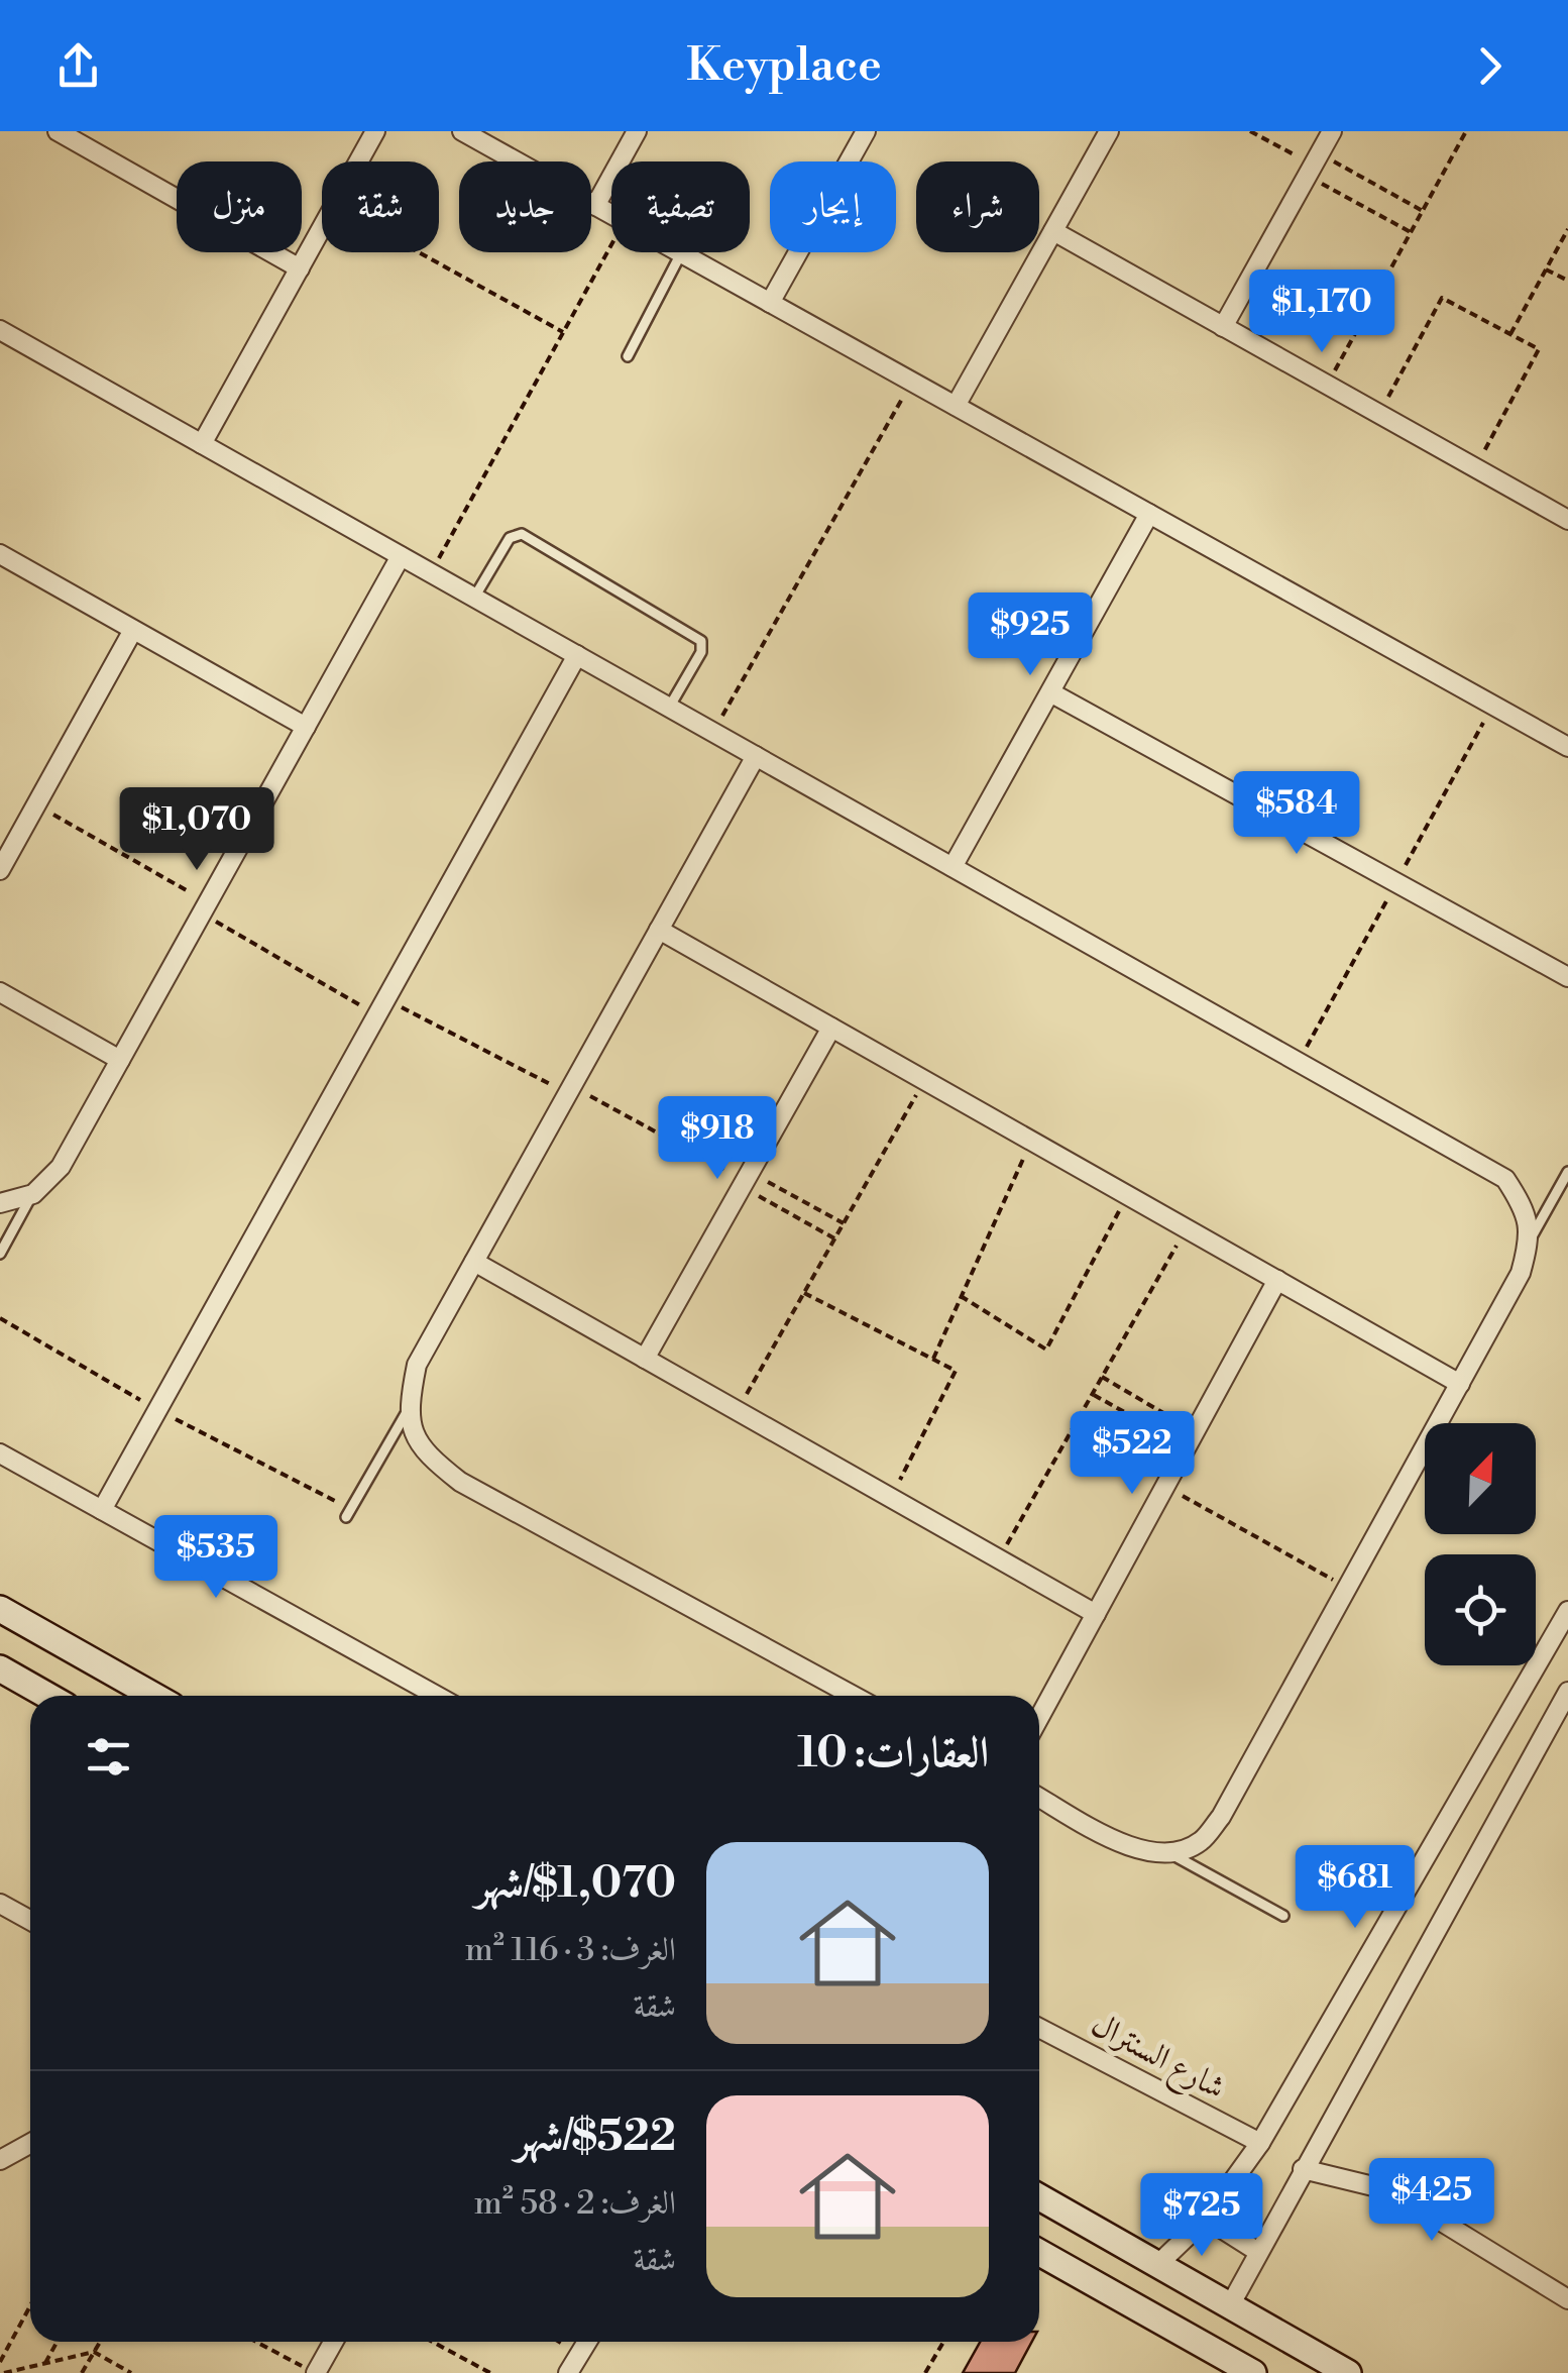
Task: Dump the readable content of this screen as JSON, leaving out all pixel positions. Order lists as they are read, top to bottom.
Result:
{
  "streets": {
    "street": ["شارع السنترال"]
  },
  "north": "top right",
  "page": {
    "header": "Keyplace",
    "chip": [
      "شراء",
      "إيجار",
      "تصفية",
      "جديد",
      "شقة",
      "منزل"
    ],
    "price": [
      "$1,170",
      "$925",
      "$584",
      "$1,070",
      "$918",
      "$522",
      "$535",
      "$681",
      "$425",
      "$725"
    ],
    "heading": "العقارات: 10",
    "list": [
      {
        "name": "$1,070/شهر",
        "note": "الغرف: 3 · 116 m² · شقة"
      },
      {
        "name": "$522/شهر",
        "note": "الغرف: 2 · 58 m² · شقة"
      }
    ]
  }
}
